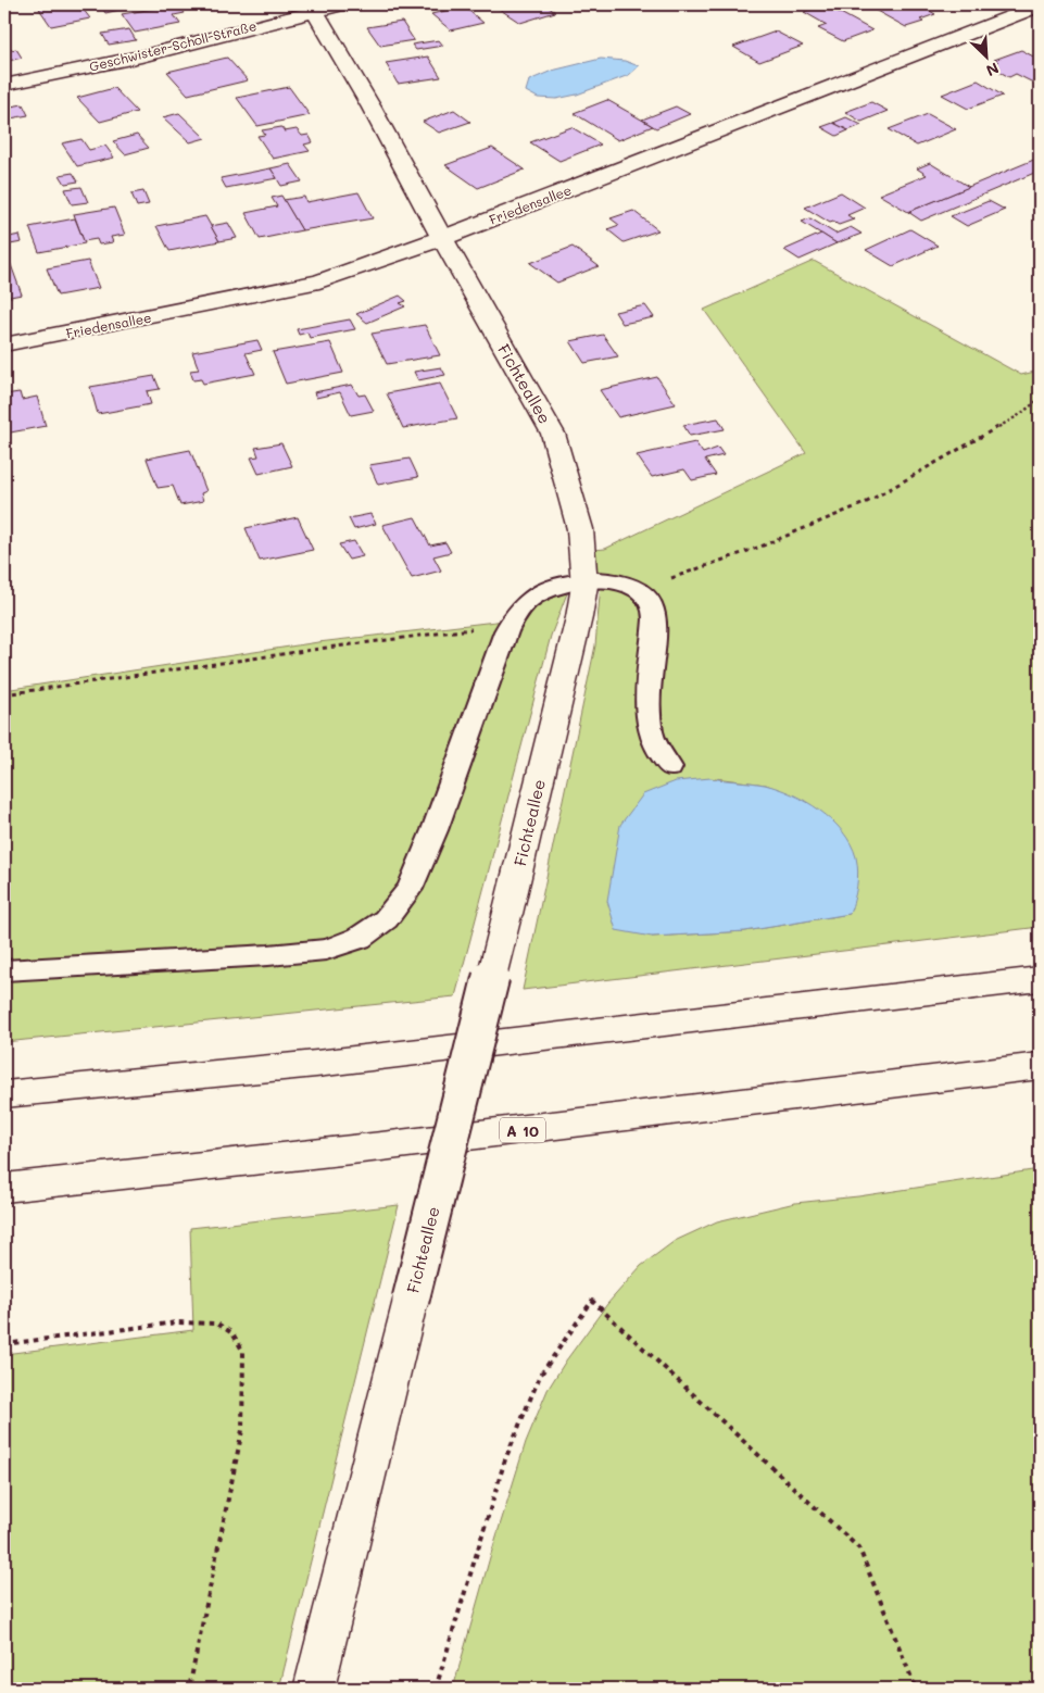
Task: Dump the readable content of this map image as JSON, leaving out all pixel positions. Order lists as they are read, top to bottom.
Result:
{
  "streets": {
    "main road": [
      "Geschwister-Scholl-Straße",
      "Friedensallee",
      "Fichteallee",
      "A 10"
    ]
  },
  "crossings": [
    ["Geschwister-Scholl-Straße", "Fichteallee"],
    ["Friedensallee", "Fichteallee"]
  ],
  "north": "bottom right"
}
